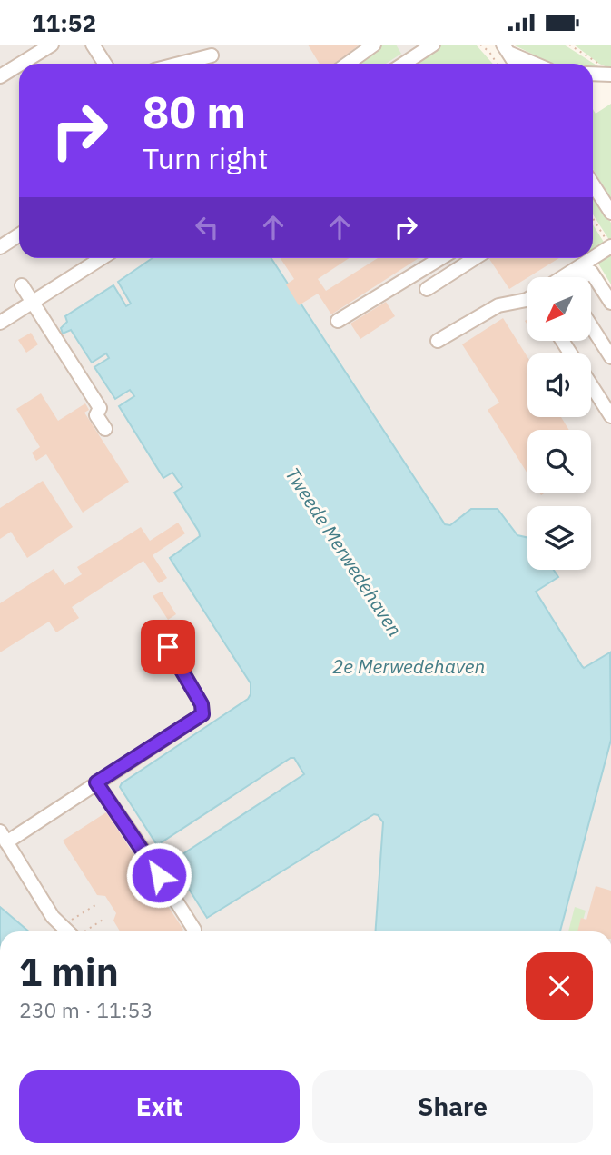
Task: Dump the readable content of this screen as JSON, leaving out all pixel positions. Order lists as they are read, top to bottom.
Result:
{
  "water": ["Tweede Merwedehaven", "2e Merwedehaven"],
  "north": "bottom left",
  "page": {
    "status": "11:52",
    "turn": ["80 m", "Turn right"],
    "heading": ["1 min", "230 m · 11:53"],
    "buttons": ["Exit", "Share"]
  }
}
